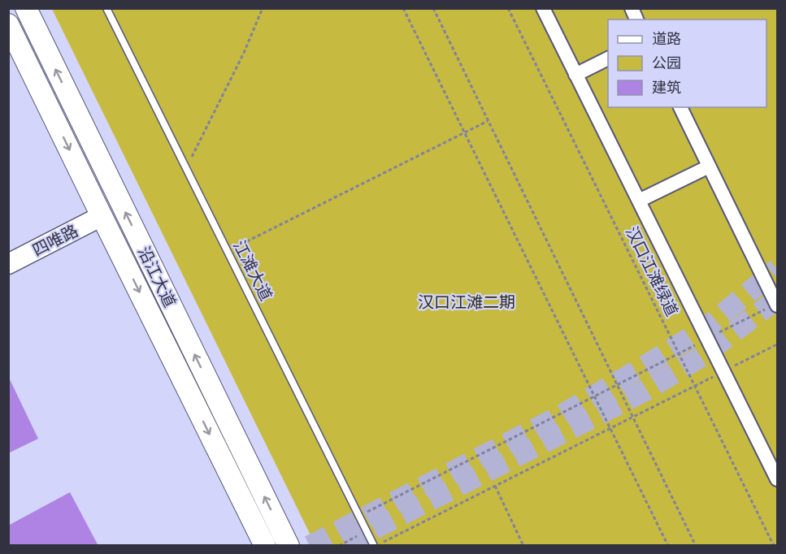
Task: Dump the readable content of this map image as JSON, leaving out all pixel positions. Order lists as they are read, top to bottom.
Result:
{
  "streets": {
    "main road": ["沿江大道"],
    "street": ["四唯路"],
    "lane": ["江滩大道"],
    "path": ["汉口江滩绿道"]
  },
  "crossings": [
    ["四唯路", "沿江大道"]
  ],
  "parks": ["汉口江滩二期"],
  "legend": ["道路", "公园", "建筑"]
}
